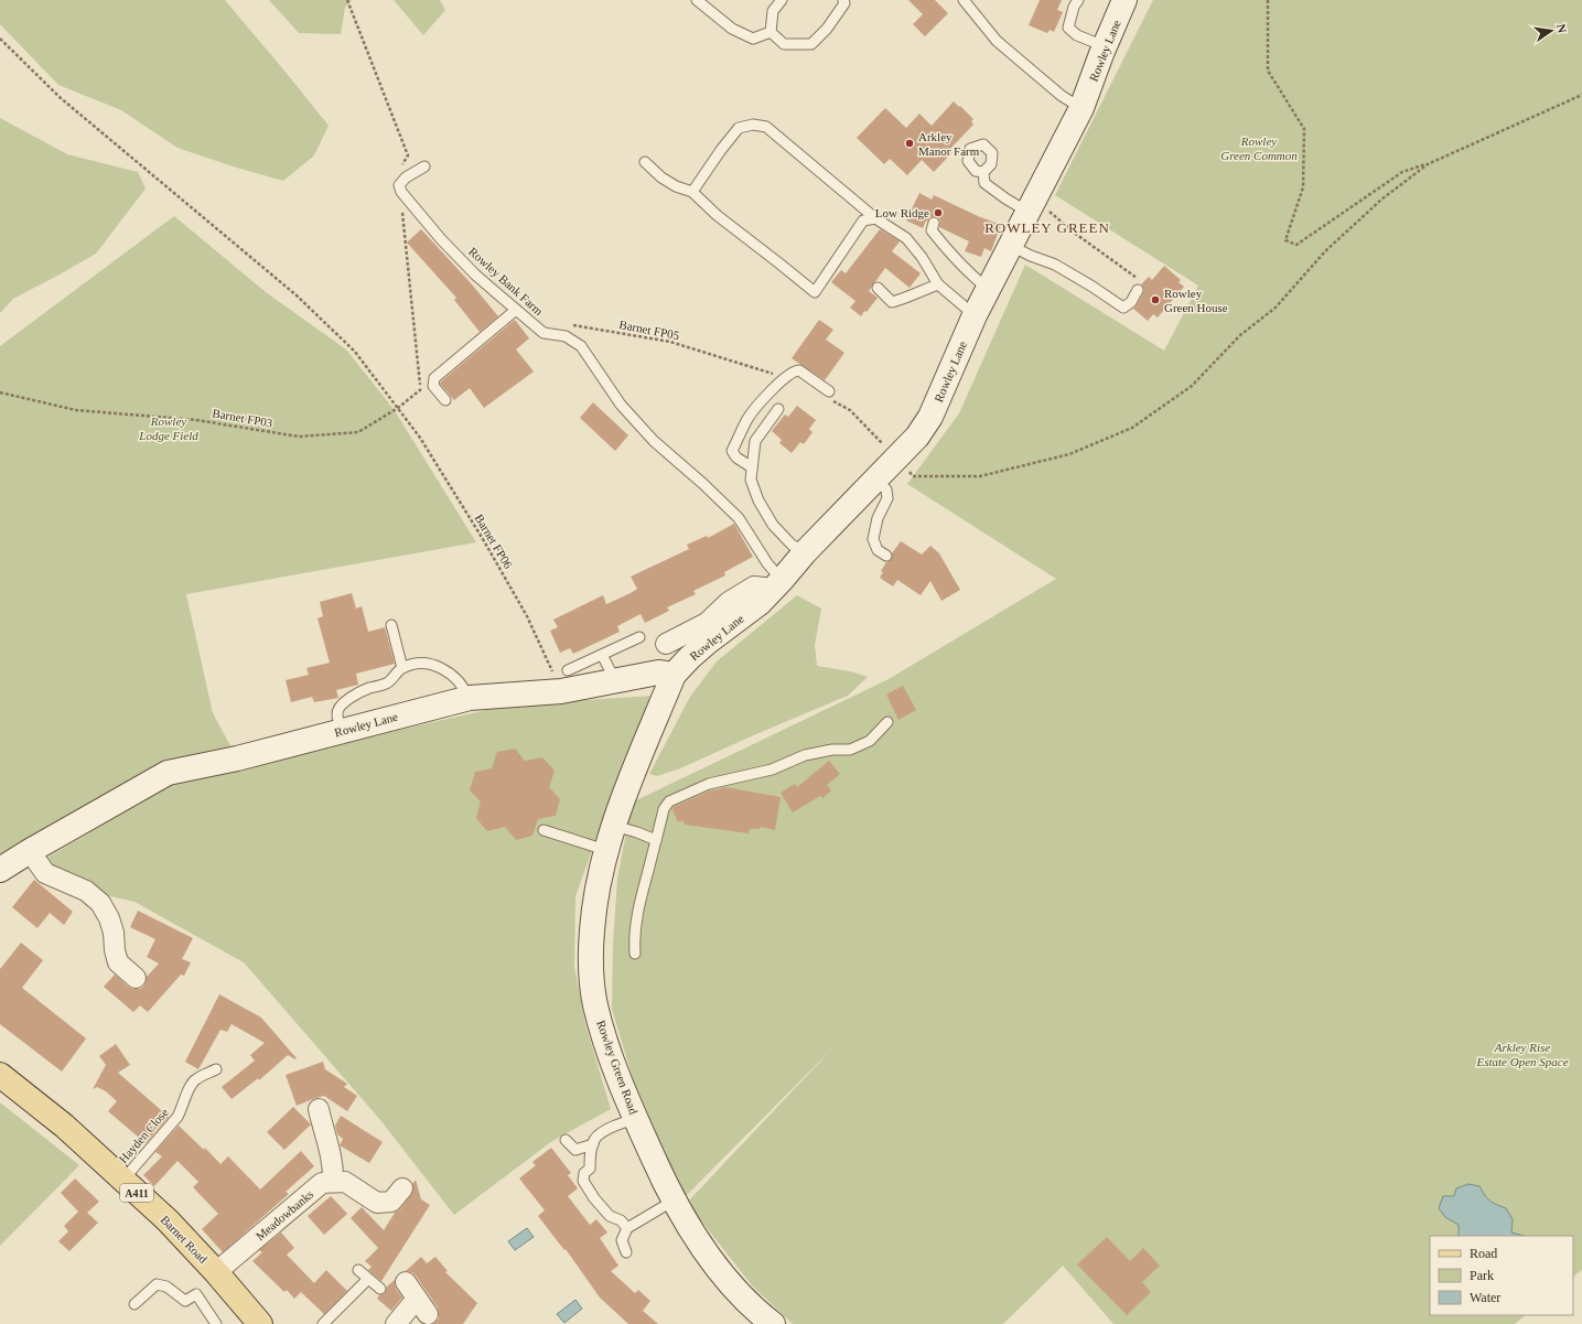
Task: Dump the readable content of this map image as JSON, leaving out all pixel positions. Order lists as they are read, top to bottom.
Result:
{
  "streets": {
    "main road": ["A411", "Barnet Road"],
    "street": ["Rowley Lane", "Rowley Green Road", "Meadowbanks"],
    "lane": ["Rowley Bank Farm", "Hayden Close"],
    "path": ["Barnet FP05", "Barnet FP03", "Barnet FP06"]
  },
  "crossings": [
    ["Rowley Lane", "Rowley Bank Farm"],
    ["Rowley Lane", "Barnet FP06"],
    ["Rowley Lane", "Rowley Green Road"],
    ["Barnet FP03", "Barnet FP06"],
    ["Hayden Close", "Barnet Road"],
    ["Meadowbanks", "Barnet Road"]
  ],
  "districts": ["ROWLEY GREEN"],
  "parks": ["Rowley Green Common", "Rowley Lodge Field", "Arkley Rise Estate Open Space"],
  "places": ["Arkley Manor Farm", "Low Ridge", "Rowley Green House"],
  "legend": ["Road", "Park", "Water"],
  "north": "right"
}
